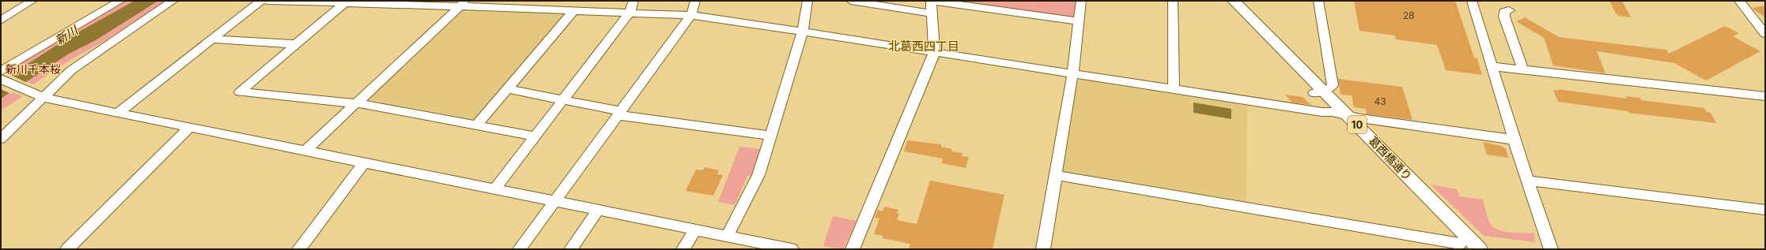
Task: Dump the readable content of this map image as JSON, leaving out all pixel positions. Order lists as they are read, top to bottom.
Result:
{
  "streets": {
    "main road": ["10", "葛西橋通り"]
  },
  "districts": ["北葛西四丁目"],
  "water": ["新川"],
  "parks": ["新川千本桜"],
  "house_numbers": ["28", "43"]
}
